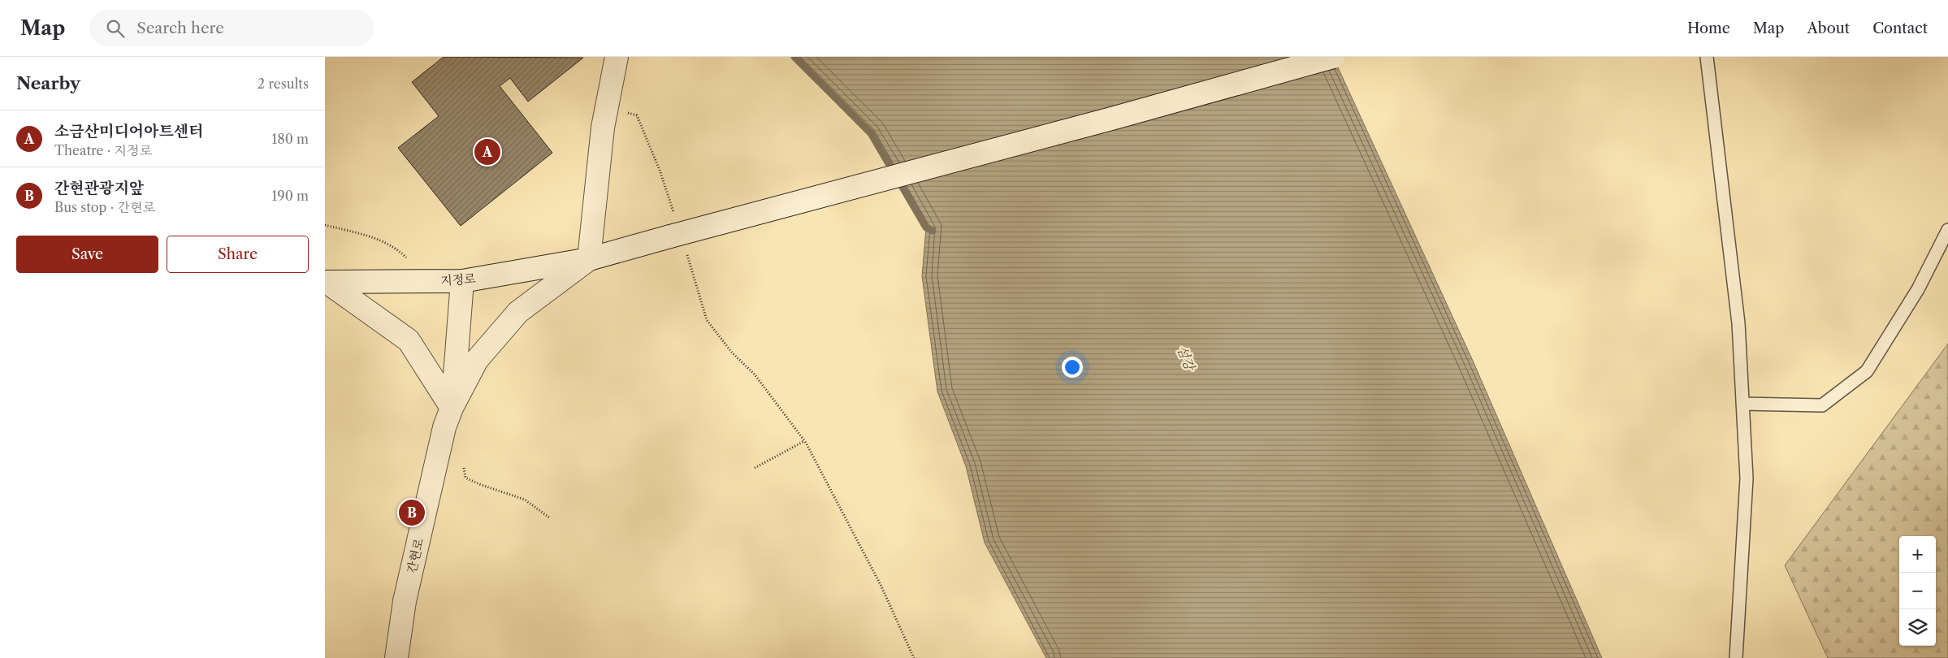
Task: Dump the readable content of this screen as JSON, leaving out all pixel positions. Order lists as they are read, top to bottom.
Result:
{
  "streets": {
    "main road": ["지정로", "간현로"]
  },
  "water": ["섬강"],
  "page": {
    "header": "Map",
    "search": "Search here",
    "nav": [
      "Home",
      "Map",
      "About",
      "Contact"
    ],
    "heading": ["Nearby", "2 results"],
    "list": [
      {
        "mark": "A",
        "name": "소금산미디어아트센터",
        "note": "Theatre · 지정로",
        "value": "180 m"
      },
      {
        "mark": "B",
        "name": "간현관광지앞",
        "note": "Bus stop · 간현로",
        "value": "190 m"
      }
    ],
    "pins": ["A", "B"],
    "buttons": ["Save", "Share"],
    "map_buttons": ["+", "−"]
  }
}
